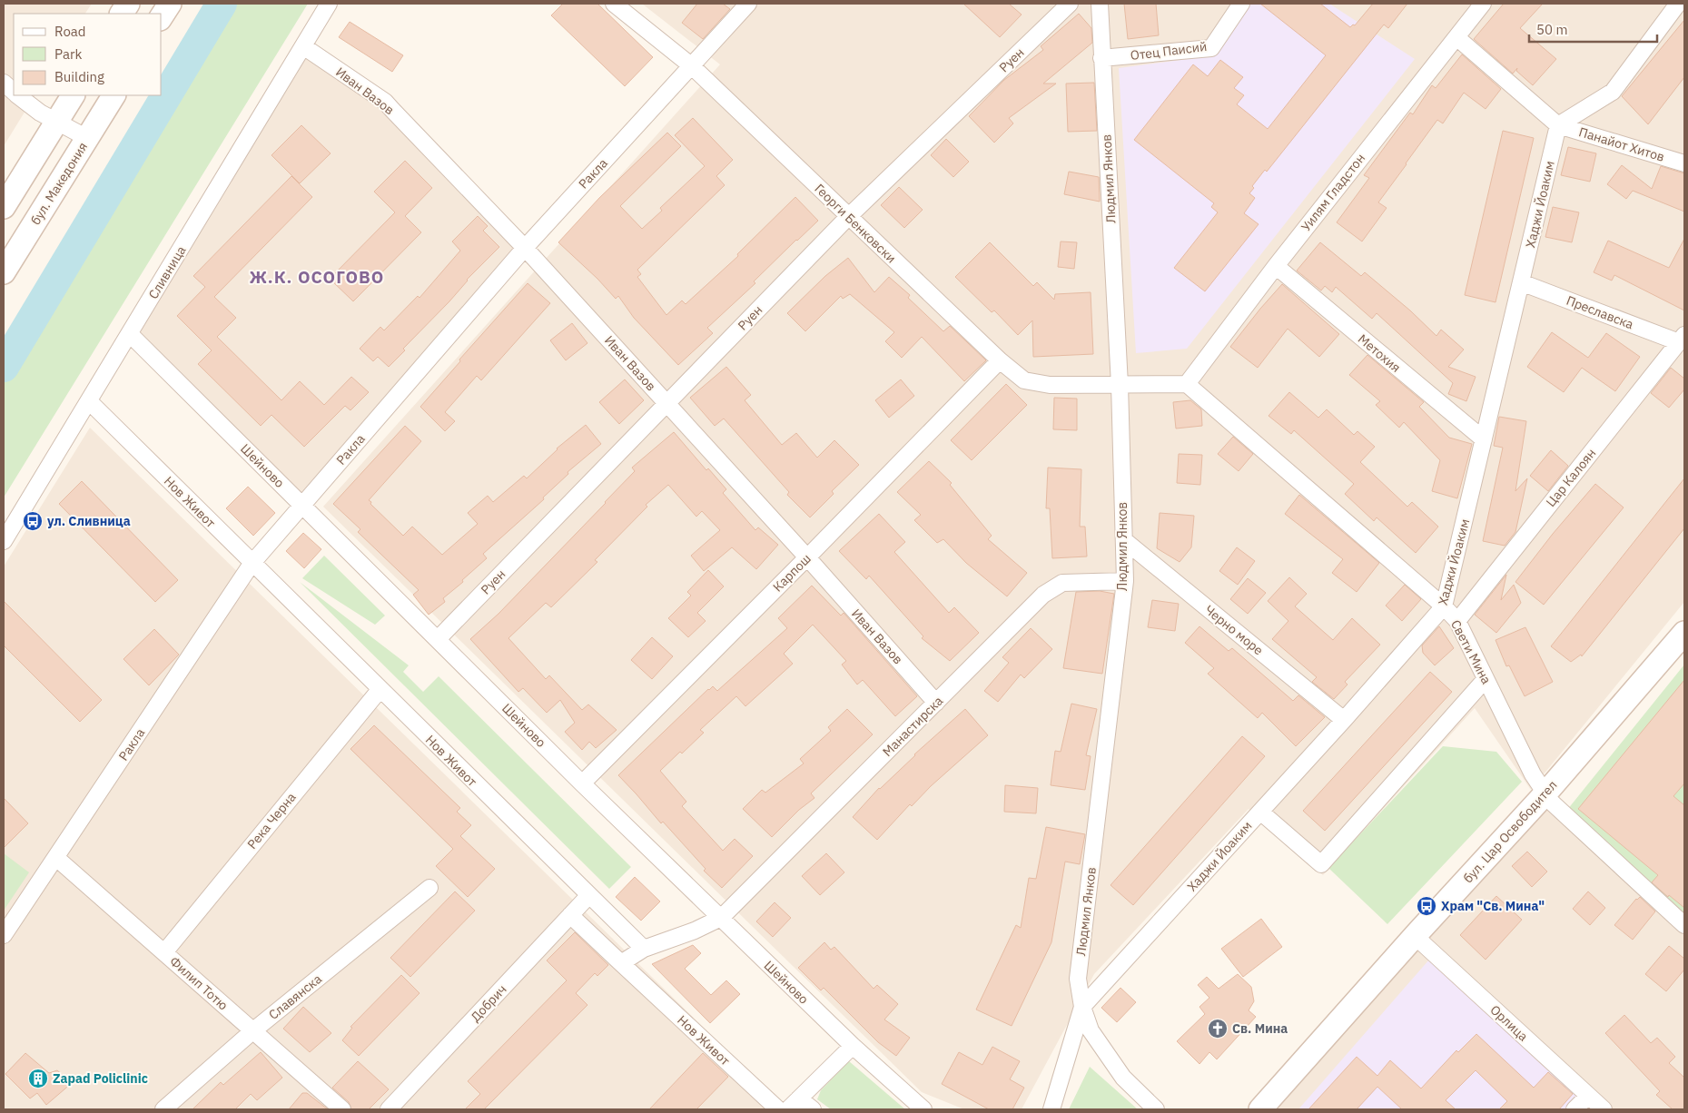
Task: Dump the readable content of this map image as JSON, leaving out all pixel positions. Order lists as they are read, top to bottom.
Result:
{
  "streets": {
    "main road": ["бул. Македония", "бул. Цар Освободител"],
    "street": [
      "Отец Паисий",
      "Руен",
      "Иван Вазов",
      "Панайот Хитов",
      "Ракла",
      "Людмил Янков",
      "Уилям Гладстон",
      "Хаджи Йоаким",
      "Георги Бенковски",
      "Сливница",
      "Преславска",
      "Метохия",
      "Шейново",
      "Цар Калоян",
      "Нов Живот",
      "Карпош",
      "Черно море",
      "Свети Мина",
      "Манастирска",
      "Река Черна",
      "Филип Тотю",
      "Славянска",
      "Добрич",
      "Орлица"
    ]
  },
  "crossings": [
    ["Отец Паисий", "Людмил Янков"],
    ["Руен", "Иван Вазов"],
    ["Руен", "Георги Бенковски"],
    ["Руен", "Шейново"],
    ["Иван Вазов", "Ракла"],
    ["Иван Вазов", "Сливница"],
    ["Иван Вазов", "Карпош"],
    ["Иван Вазов", "Манастирска"],
    ["Панайот Хитов", "Хаджи Йоаким"],
    ["Ракла", "Георги Бенковски"],
    ["Ракла", "Шейново"],
    ["Ракла", "Нов Живот"],
    ["Ракла", "Филип Тотю"],
    ["Людмил Янков", "Хаджи Йоаким"],
    ["Людмил Янков", "Георги Бенковски"],
    ["Людмил Янков", "Черно море"],
    ["Людмил Янков", "Манастирска"],
    ["Уилям Гладстон", "Метохия"],
    ["Уилям Гладстон", "Свети Мина"],
    ["Хаджи Йоаким", "Преславска"],
    ["Хаджи Йоаким", "Метохия"],
    ["Хаджи Йоаким", "Черно море"],
    ["Хаджи Йоаким", "Свети Мина"],
    ["Георги Бенковски", "Карпош"],
    ["Сливница", "Шейново"],
    ["Сливница", "Нов Живот"],
    ["Преславска", "Цар Калоян"],
    ["Шейново", "Карпош"],
    ["Шейново", "Манастирска"],
    ["Цар Калоян", "Свети Мина"],
    ["Нов Живот", "Манастирска"],
    ["Нов Живот", "Река Черна"],
    ["Нов Живот", "Добрич"],
    ["Свети Мина", "бул. Цар Освободител"],
    ["Река Черна", "Филип Тотю"],
    ["бул. Цар Освободител", "Орлица"],
    ["Филип Тотю", "Славянска"]
  ],
  "districts": ["Ж.К. ОСОГОВО"],
  "places": {
    "bus stop": ["ул. Сливница", "Храм \"Св. Мина\""],
    "church": ["Св. Мина"],
    "building": ["Zapad Policlinic"]
  },
  "legend": ["Road", "Park", "Building"],
  "scale_bar": "50 m"
}
